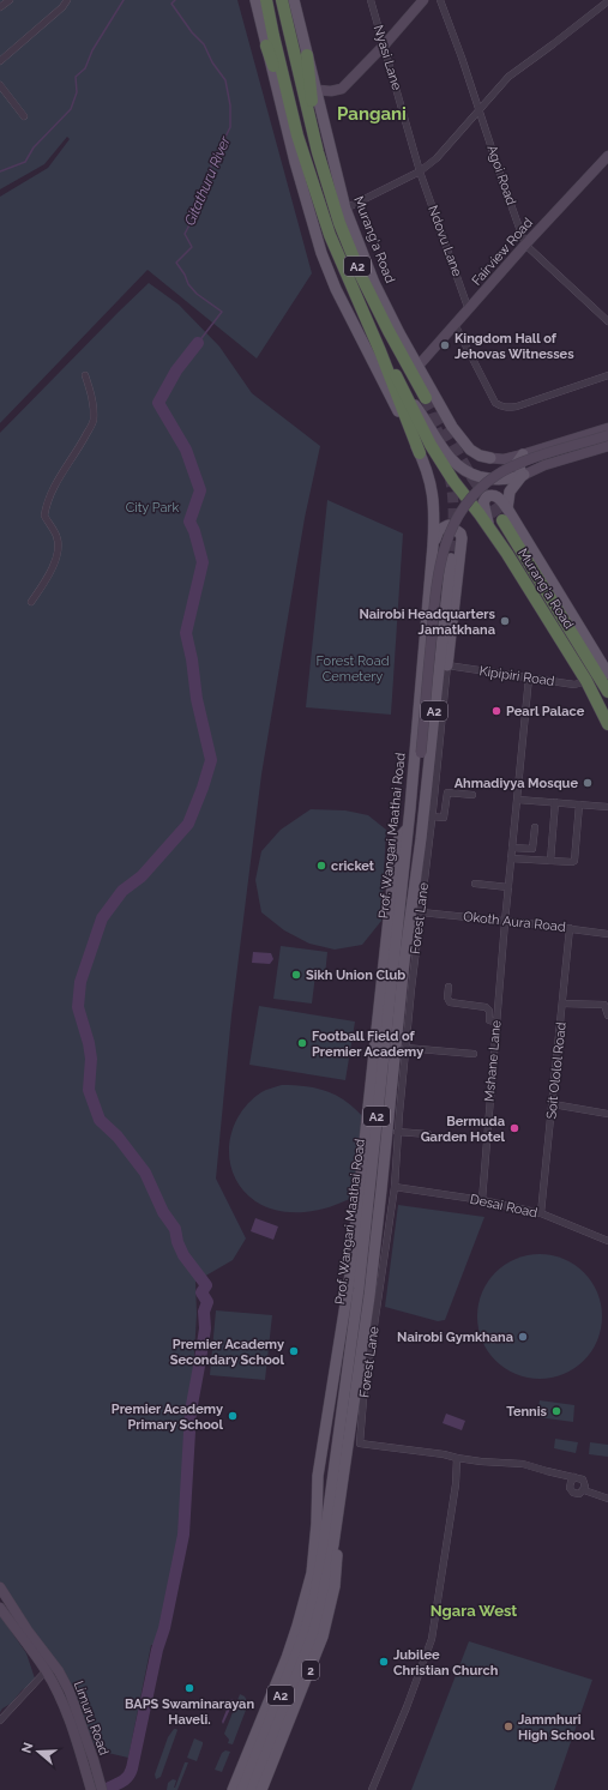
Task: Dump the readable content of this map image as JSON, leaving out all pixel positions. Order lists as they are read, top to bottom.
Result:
{
  "streets": {
    "highway": ["Murang'a Road", "A2", "Prof. Wangari Maathai Road"],
    "main road": ["Fairview Road", "2", "Limuru Road"],
    "street": [
      "Nyasi Lane",
      "Agoi Road",
      "Ndovu Lane",
      "Kipipiri Road",
      "Forest Lane",
      "Okoth Aura Road",
      "Mshane Lane",
      "Soit Ololol Road",
      "Desai Road"
    ]
  },
  "crossings": [
    ["Nyasi Lane", "Ndovu Lane"],
    ["Agoi Road", "Fairview Road"],
    ["Murang'a Road", "Fairview Road"],
    ["Murang'a Road", "Kipipiri Road"],
    ["Murang'a Road", "Prof. Wangari Maathai Road"],
    ["Ndovu Lane", "Fairview Road"],
    ["Kipipiri Road", "Mshane Lane"],
    ["Prof. Wangari Maathai Road", "2"],
    ["Forest Lane", "Okoth Aura Road"],
    ["Forest Lane", "Desai Road"],
    ["Okoth Aura Road", "Mshane Lane"],
    ["Okoth Aura Road", "Soit Ololol Road"],
    ["Mshane Lane", "Desai Road"],
    ["Soit Ololol Road", "Desai Road"]
  ],
  "districts": ["Pangani", "Ngara West"],
  "water": ["Gitathuru River"],
  "parks": ["City Park", "Forest Road Cemetery"],
  "places": [
    "Kingdom Hall of Jehovas Witnesses",
    "Nairobi Headquarters Jamatkhana",
    "Pearl Palace",
    "Ahmadiyya Mosque",
    "cricket",
    "Sikh Union Club",
    "Football Field of Premier Academy",
    "Bermuda Garden Hotel",
    "Nairobi Gymkhana",
    "Premier Academy Secondary School",
    "Tennis",
    "Premier Academy Primary School",
    "Jubilee Christian Church",
    "BAPS Swaminarayan Haveli.",
    "Jammhuri High School"
  ],
  "north": "left"
}
